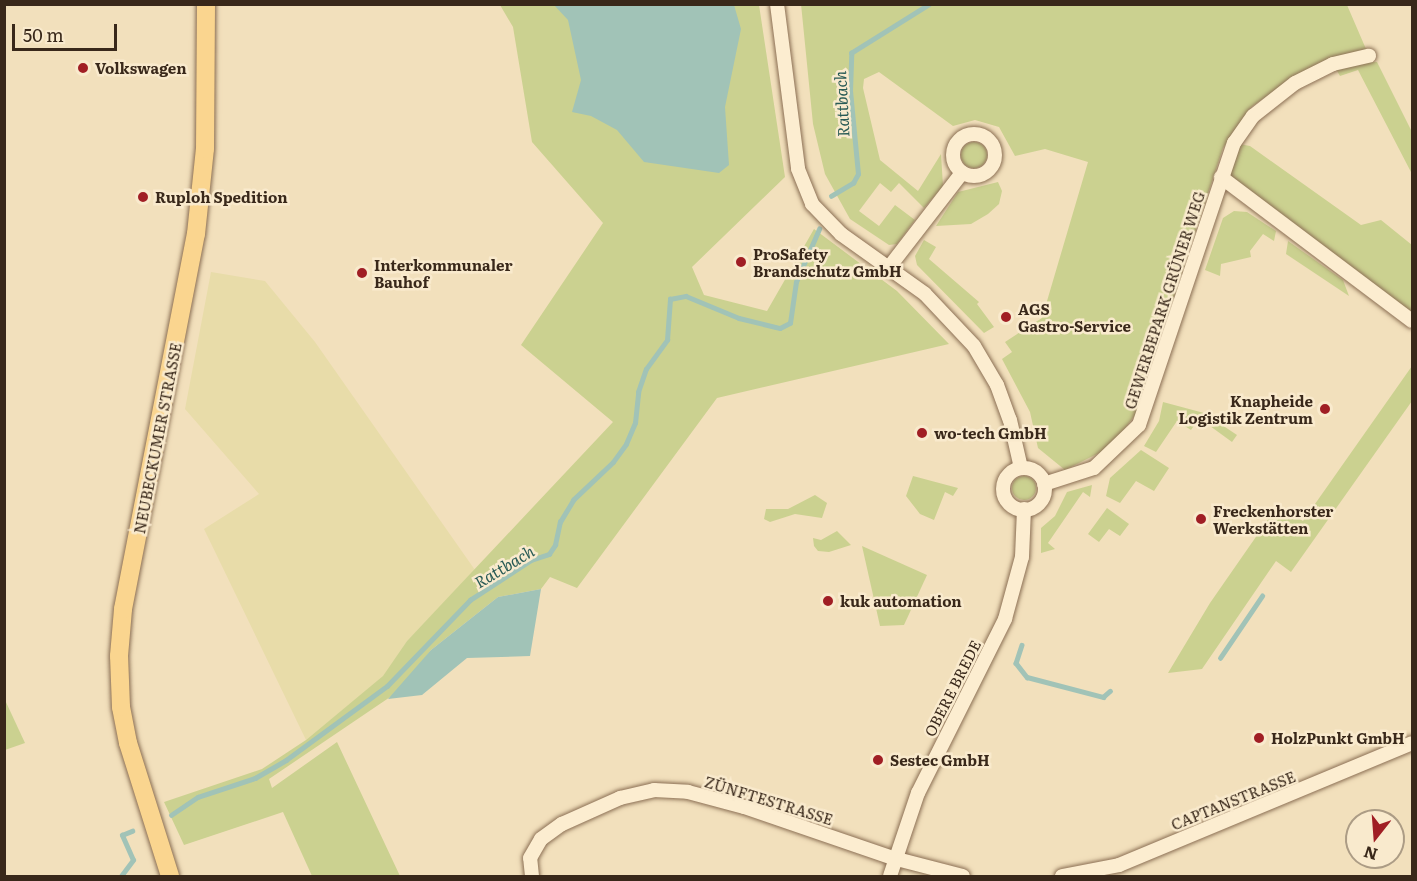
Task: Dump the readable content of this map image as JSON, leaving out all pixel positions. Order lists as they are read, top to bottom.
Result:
{
  "streets": {
    "main road": ["NEUBECKUMER STRASSE"],
    "street": [
      "GEWERBEPARK GRÜNER WEG",
      "OBERE BREDE",
      "ZÜNFTESTRASSE",
      "CAPTANSTRASSE"
    ]
  },
  "crossings": [
    ["GEWERBEPARK GRÜNER WEG", "OBERE BREDE"],
    ["OBERE BREDE", "ZÜNFTESTRASSE"]
  ],
  "water": ["Rattbach"],
  "places": [
    "Volkswagen",
    "Ruploh Spedition",
    "ProSafety Brandschutz GmbH",
    "Interkommunaler Bauhof",
    "AGS Gastro-Service",
    "Knapheide Logistik Zentrum",
    "wo-tech GmbH",
    "Freckenhorster Werkstätten",
    "kuk automation",
    "HolzPunkt GmbH",
    "Sestec GmbH"
  ],
  "scale_bar": "50 m",
  "north": "bottom"
}
